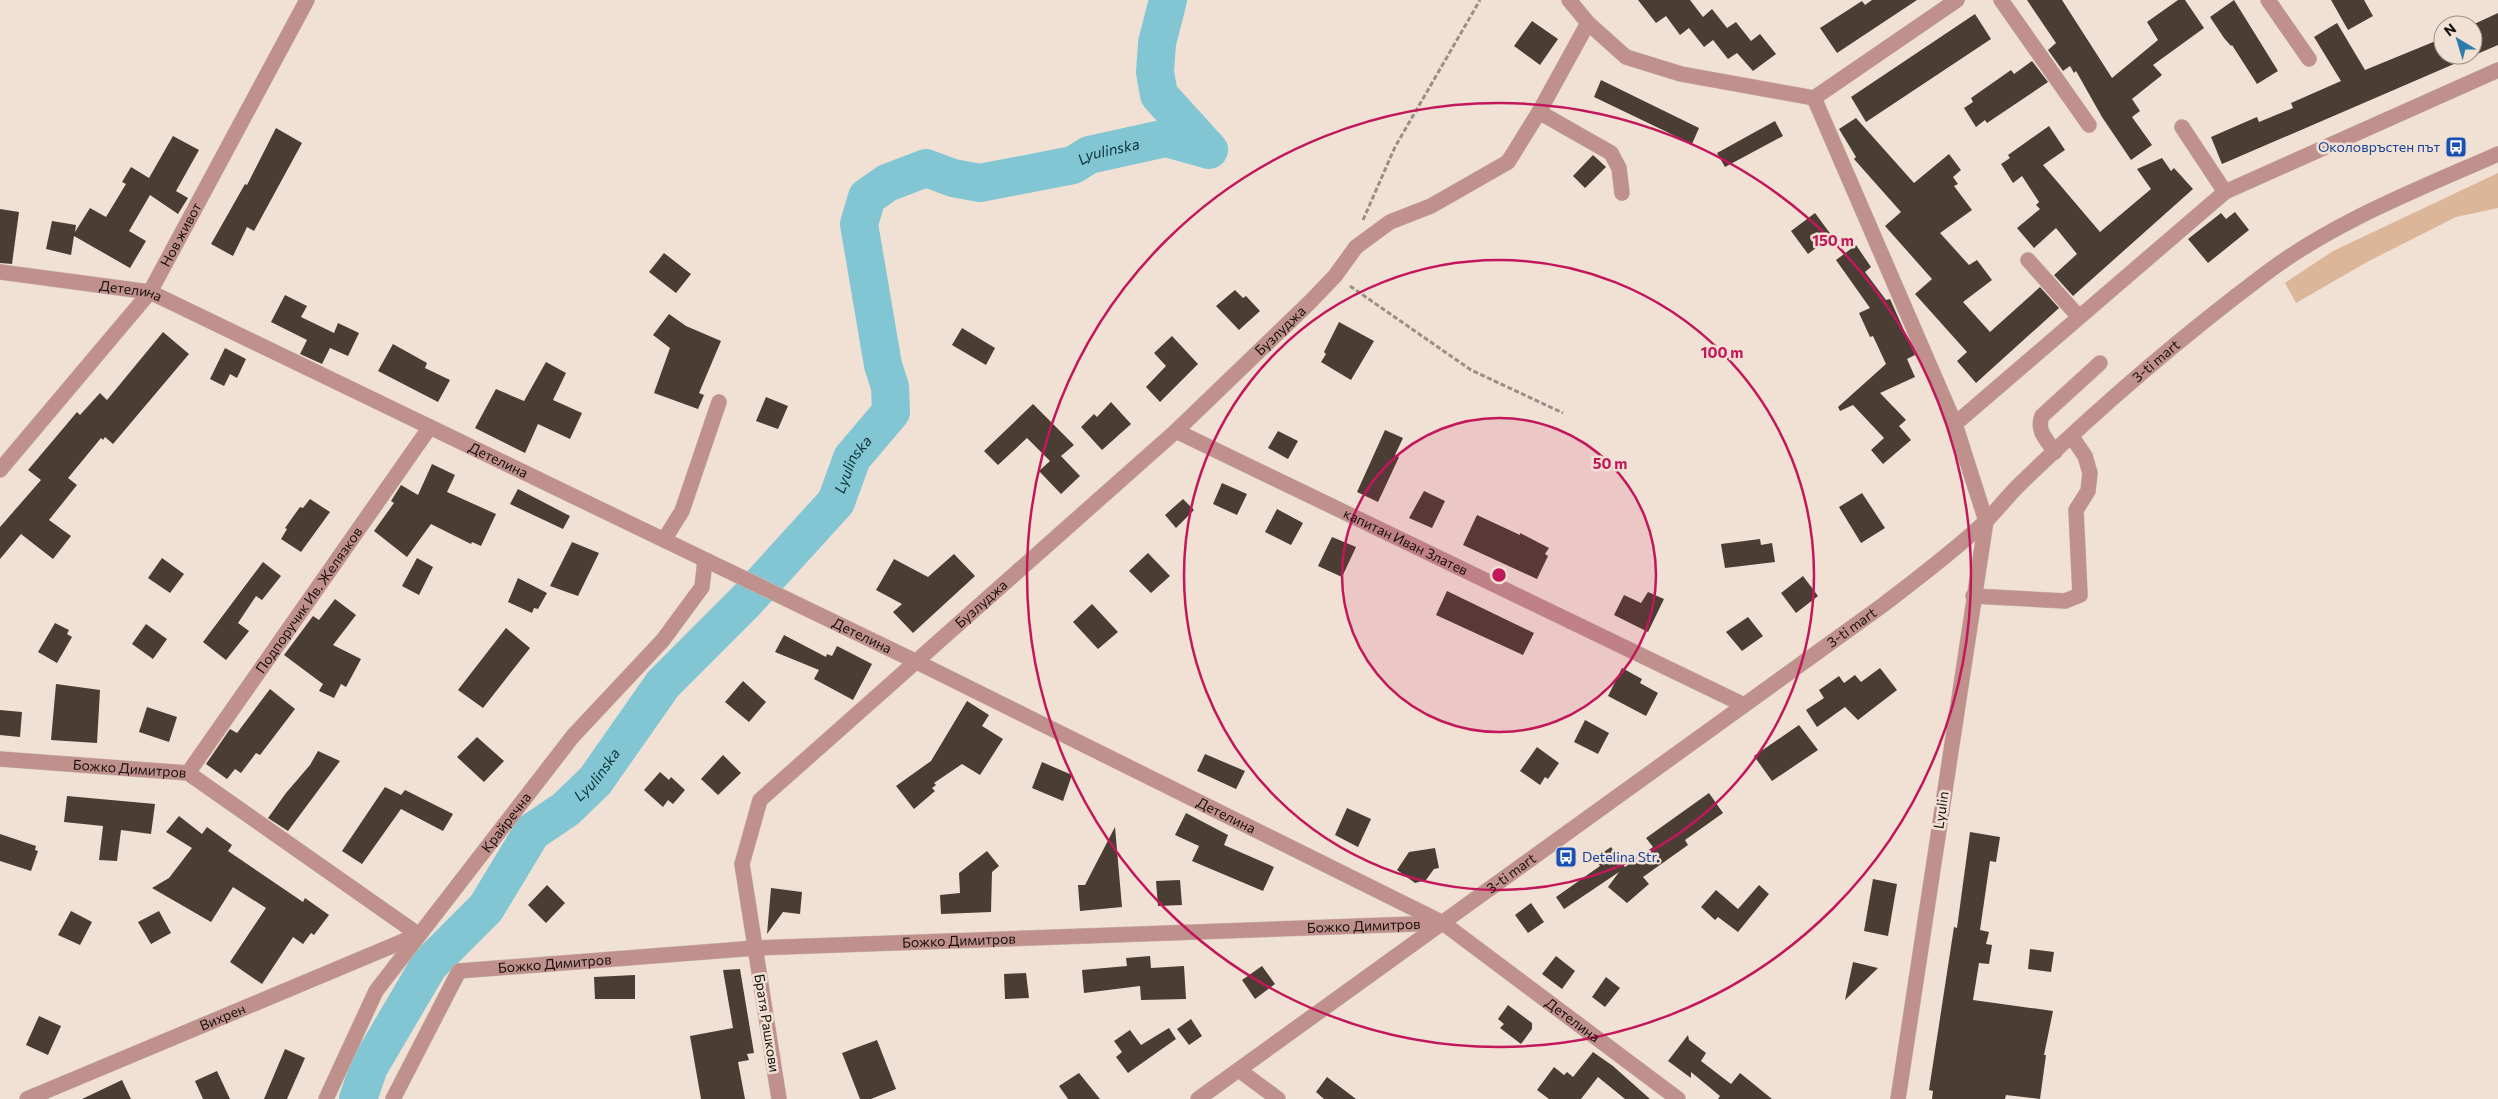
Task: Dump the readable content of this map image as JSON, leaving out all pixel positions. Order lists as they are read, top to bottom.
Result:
{
  "streets": {
    "street": [
      "Нов живот",
      "Детелина",
      "Бузлуджа",
      "3-ti mart",
      "капитан Иван Златев",
      "Подпоручик Ив. Желязков",
      "Божко Димитров",
      "Lyulin",
      "Крайречна",
      "Вихрен",
      "Братя Рашкови"
    ]
  },
  "crossings": [
    ["Нов живот", "Детелина"],
    ["Детелина", "Бузлуджа"],
    ["Детелина", "3-ti mart"],
    ["Детелина", "Подпоручик Ив. Желязков"],
    ["Детелина", "Божко Димитров"],
    ["Детелина", "Крайречна"],
    ["Бузлуджа", "капитан Иван Златев"],
    ["Бузлуджа", "Божко Димитров"],
    ["Бузлуджа", "Братя Рашкови"],
    ["3-ti mart", "капитан Иван Златев"],
    ["3-ti mart", "Божко Димитров"],
    ["3-ti mart", "Lyulin"],
    ["Подпоручик Ив. Желязков", "Божко Димитров"],
    ["Божко Димитров", "Крайречна"],
    ["Божко Димитров", "Вихрен"],
    ["Божко Димитров", "Братя Рашкови"],
    ["Крайречна", "Вихрен"]
  ],
  "water": ["Lyulinska"],
  "places": {
    "bus stop": ["Околовръстен път", "Detelina Str."]
  },
  "north": "top left",
  "rings": ["150 m", "100 m", "50 m"]
}
